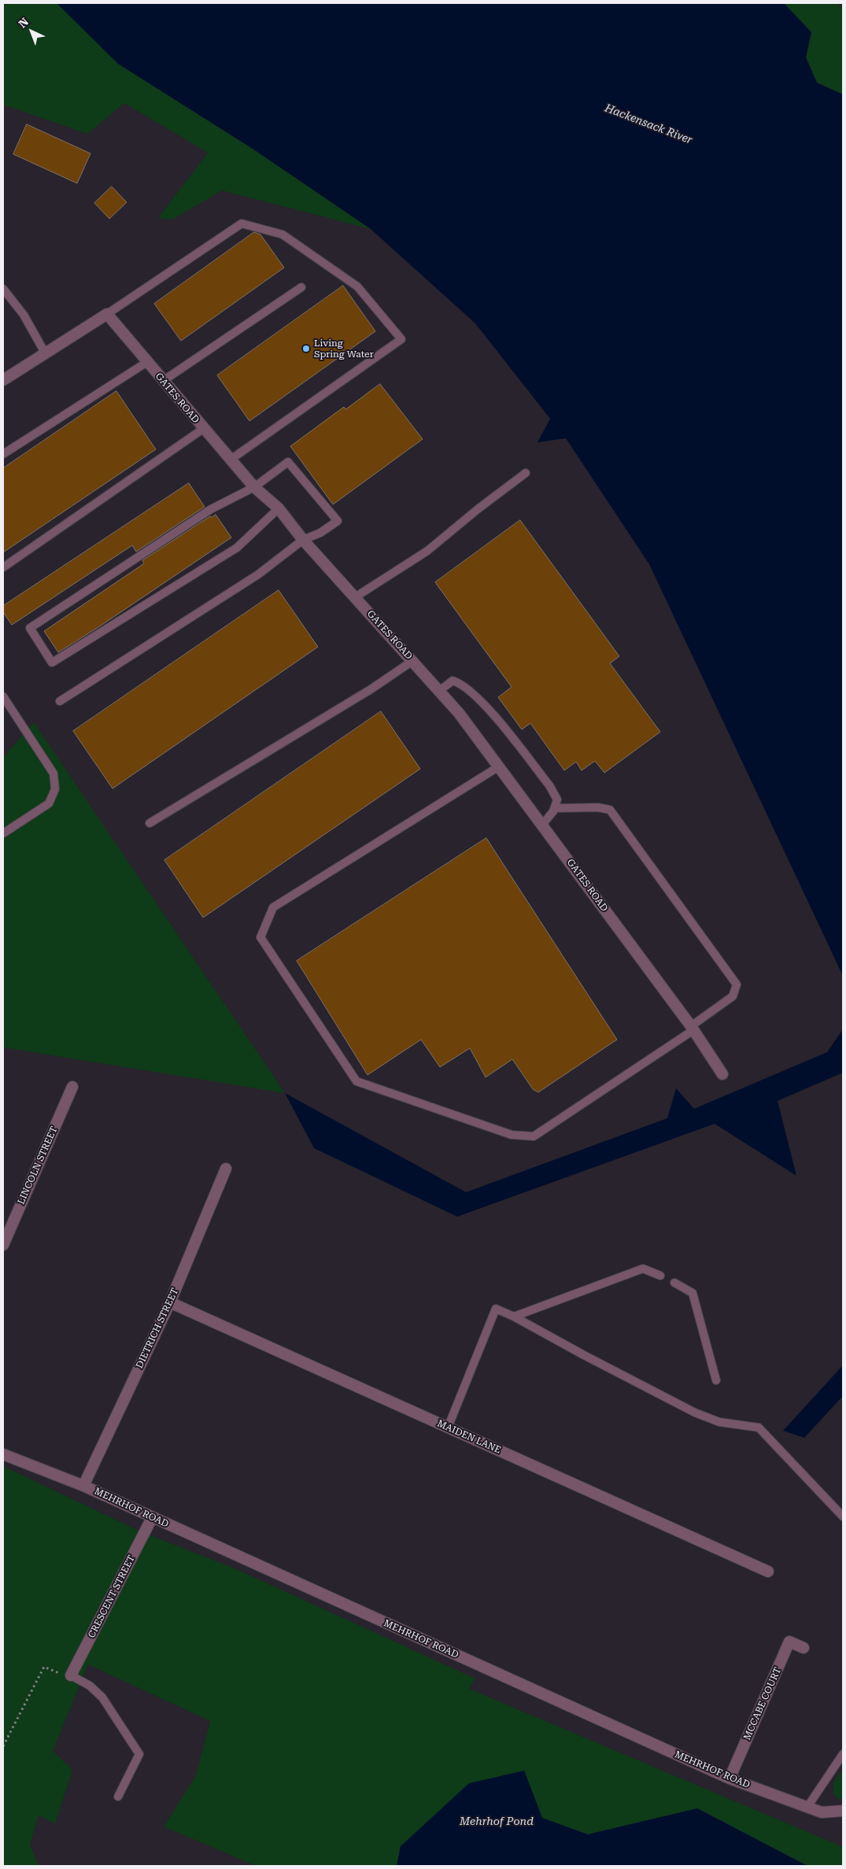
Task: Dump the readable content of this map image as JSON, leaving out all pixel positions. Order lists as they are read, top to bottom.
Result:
{
  "streets": {
    "street": [
      "GATES ROAD",
      "LINCOLN STREET",
      "DIETRICH STREET",
      "MAIDEN LANE",
      "MEHRHOF ROAD",
      "CRESCENT STREET",
      "MCCABE COURT"
    ]
  },
  "crossings": [
    ["DIETRICH STREET", "MAIDEN LANE"],
    ["DIETRICH STREET", "MEHRHOF ROAD"],
    ["MEHRHOF ROAD", "CRESCENT STREET"],
    ["MEHRHOF ROAD", "MCCABE COURT"]
  ],
  "water": ["Hackensack River", "Mehrhof Pond"],
  "places": ["Living Spring Water"],
  "north": "top left"
}
